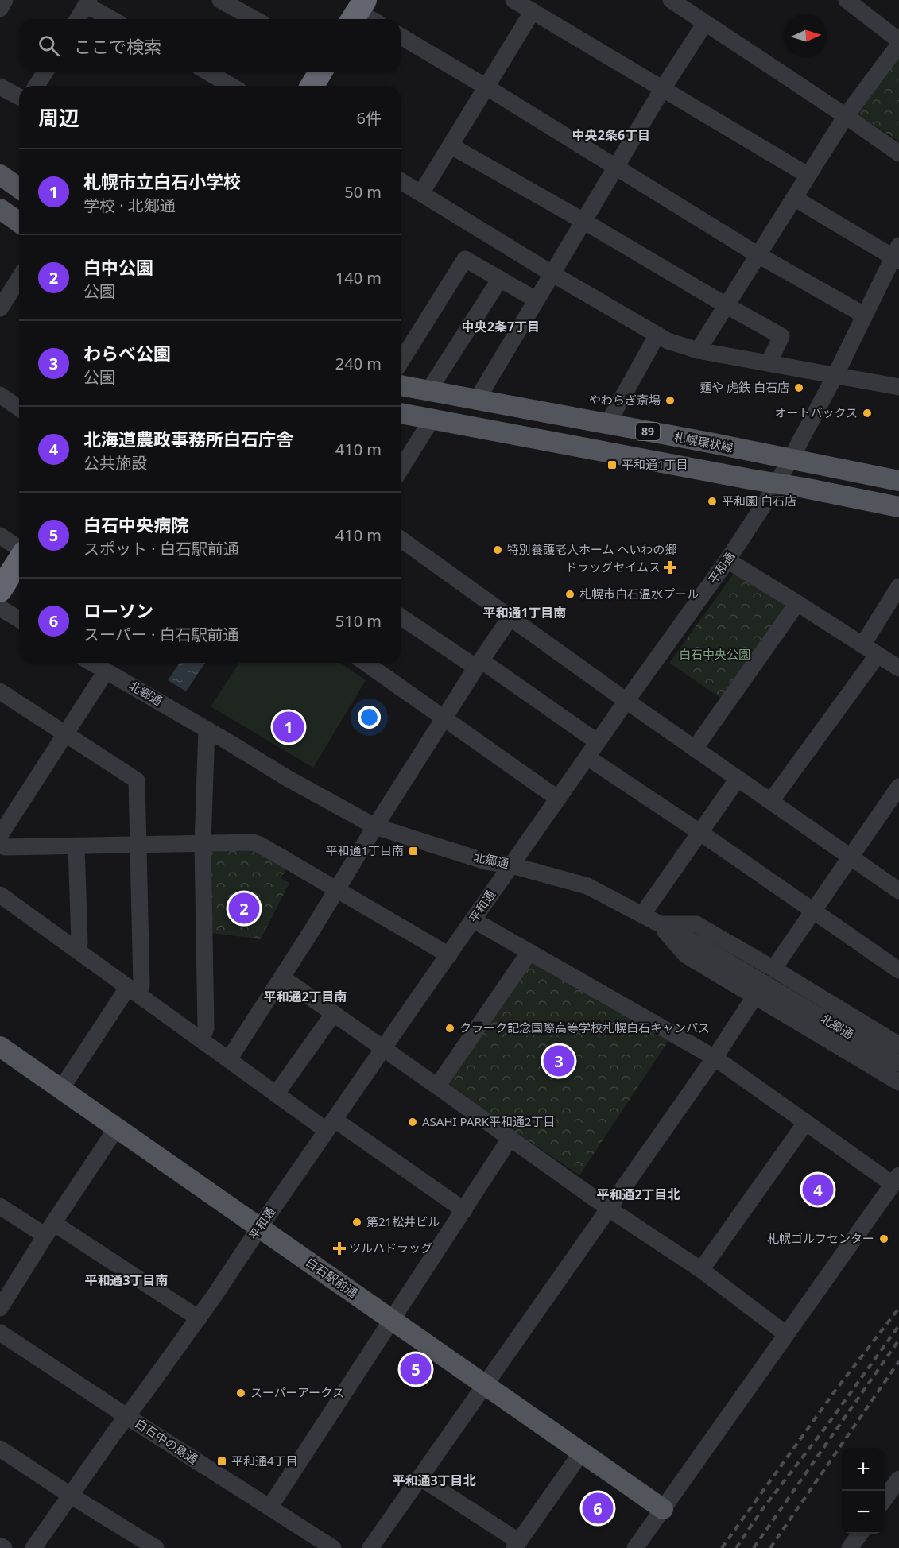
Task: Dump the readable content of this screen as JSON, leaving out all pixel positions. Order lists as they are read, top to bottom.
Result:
{
  "streets": {
    "main road": ["89", "札幌環状線", "白石駅前通"],
    "street": ["平和通", "北郷通", "白石中の島通"]
  },
  "crossings": [
    ["89", "平和通"],
    ["札幌環状線", "平和通"],
    ["平和通", "北郷通"],
    ["平和通", "白石駅前通"],
    ["平和通", "白石中の島通"]
  ],
  "districts": [
    "中央2条6丁目",
    "中央2条7丁目",
    "平和通1丁目南",
    "平和通2丁目南",
    "平和通2丁目北",
    "平和通3丁目南",
    "平和通3丁目北"
  ],
  "parks": ["白石中央公園"],
  "places": {
    "other": [
      "麺や 虎鉄 白石店",
      "やわらぎ斎場",
      "オートバックス",
      "平和園 白石店",
      "特別養護老人ホーム へいわの郷",
      "札幌市白石温水プール",
      "クラーク記念国際高等学校札幌白石キャンパス",
      "ASAHI PARK平和通2丁目",
      "第21松井ビル",
      "札幌ゴルフセンター",
      "スーパーアークス"
    ],
    "transit": ["平和通1丁目", "平和通1丁目南", "平和通4丁目"],
    "health": ["ドラッグセイムス", "ツルハドラッグ"]
  },
  "north": "right",
  "page": {
    "search": "ここで検索",
    "heading": ["周辺", "6件"],
    "list": [
      {
        "mark": "1",
        "name": "札幌市立白石小学校",
        "note": "学校 · 北郷通",
        "value": "50 m"
      },
      {
        "mark": "2",
        "name": "白中公園",
        "note": "公園",
        "value": "140 m"
      },
      {
        "mark": "3",
        "name": "わらべ公園",
        "note": "公園",
        "value": "240 m"
      },
      {
        "mark": "4",
        "name": "北海道農政事務所白石庁舎",
        "note": "公共施設",
        "value": "410 m"
      },
      {
        "mark": "5",
        "name": "白石中央病院",
        "note": "スポット · 白石駅前通",
        "value": "410 m"
      },
      {
        "mark": "6",
        "name": "ローソン",
        "note": "スーパー · 白石駅前通",
        "value": "510 m"
      }
    ],
    "pins": [
      "1",
      "2",
      "3",
      "4",
      "5",
      "6"
    ],
    "map_buttons": ["+", "−"]
  }
}
